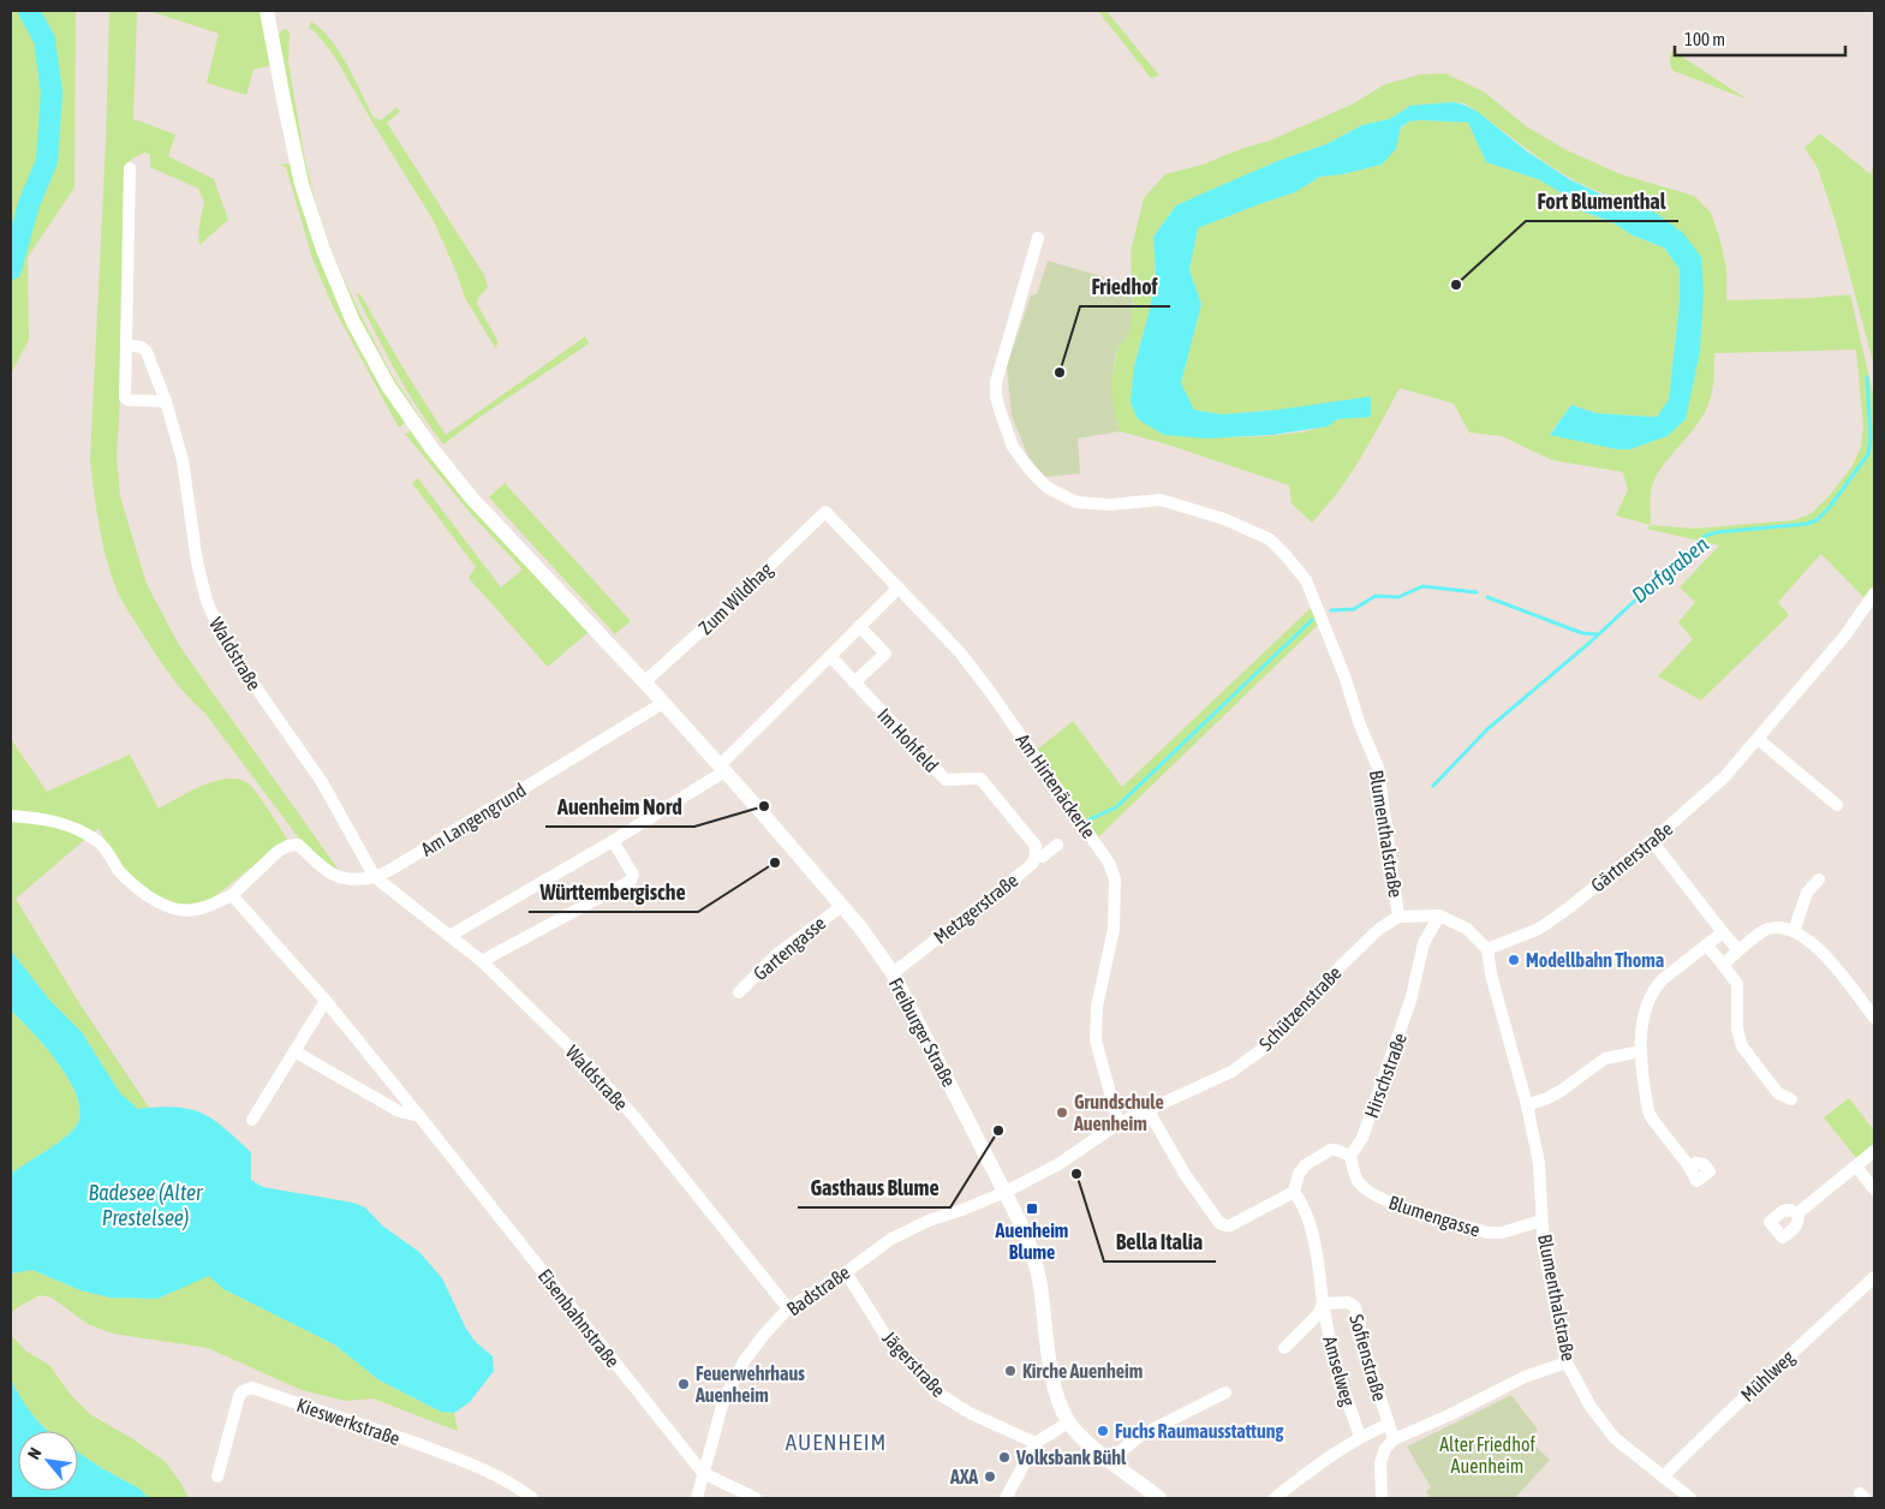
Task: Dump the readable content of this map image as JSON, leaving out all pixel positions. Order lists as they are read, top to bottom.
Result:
{
  "streets": {
    "street": [
      "Zum Wildhag",
      "Waldstraße",
      "Im Hohfeld",
      "Am Hirtenäckerle",
      "Am Langengrund",
      "Blumenthalstraße",
      "Gärtnerstraße",
      "Metzgerstraße",
      "Gartengasse",
      "Schützenstraße",
      "Freiburger Straße",
      "Hirschstraße",
      "Blumengasse",
      "Badstraße",
      "Eisenbahnstraße",
      "Sofienstraße",
      "Jägerstraße",
      "Amselweg",
      "Mühlweg",
      "Kieswerkstraße"
    ]
  },
  "crossings": [
    ["Zum Wildhag", "Am Hirtenäckerle"],
    ["Zum Wildhag", "Freiburger Straße"],
    ["Waldstraße", "Am Langengrund"],
    ["Waldstraße", "Badstraße"],
    ["Im Hohfeld", "Metzgerstraße"],
    ["Am Hirtenäckerle", "Schützenstraße"],
    ["Am Langengrund", "Freiburger Straße"],
    ["Blumenthalstraße", "Gärtnerstraße"],
    ["Blumenthalstraße", "Schützenstraße"],
    ["Blumenthalstraße", "Hirschstraße"],
    ["Blumenthalstraße", "Blumengasse"],
    ["Blumenthalstraße", "Mühlweg"],
    ["Metzgerstraße", "Freiburger Straße"],
    ["Gartengasse", "Freiburger Straße"],
    ["Schützenstraße", "Freiburger Straße"],
    ["Schützenstraße", "Badstraße"],
    ["Freiburger Straße", "Badstraße"],
    ["Hirschstraße", "Blumengasse"],
    ["Badstraße", "Eisenbahnstraße"],
    ["Badstraße", "Jägerstraße"],
    ["Sofienstraße", "Amselweg"]
  ],
  "districts": ["AUENHEIM"],
  "water": ["Dorfgraben", "Badesee (Alter Prestelsee)"],
  "parks": ["Alter Friedhof Auenheim"],
  "places": {
    "other": [
      "Fort Blumenthal",
      "Friedhof",
      "Auenheim Nord",
      "Württembergische",
      "Modellbahn Thoma",
      "Grundschule Auenheim",
      "Gasthaus Blume",
      "Bella Italia",
      "Kirche Auenheim",
      "Feuerwehrhaus Auenheim",
      "Fuchs Raumausstattung",
      "Volksbank Bühl",
      "AXA"
    ],
    "transit": ["Auenheim Blume"]
  },
  "scale_bar": "100 m",
  "north": "top left"
}
